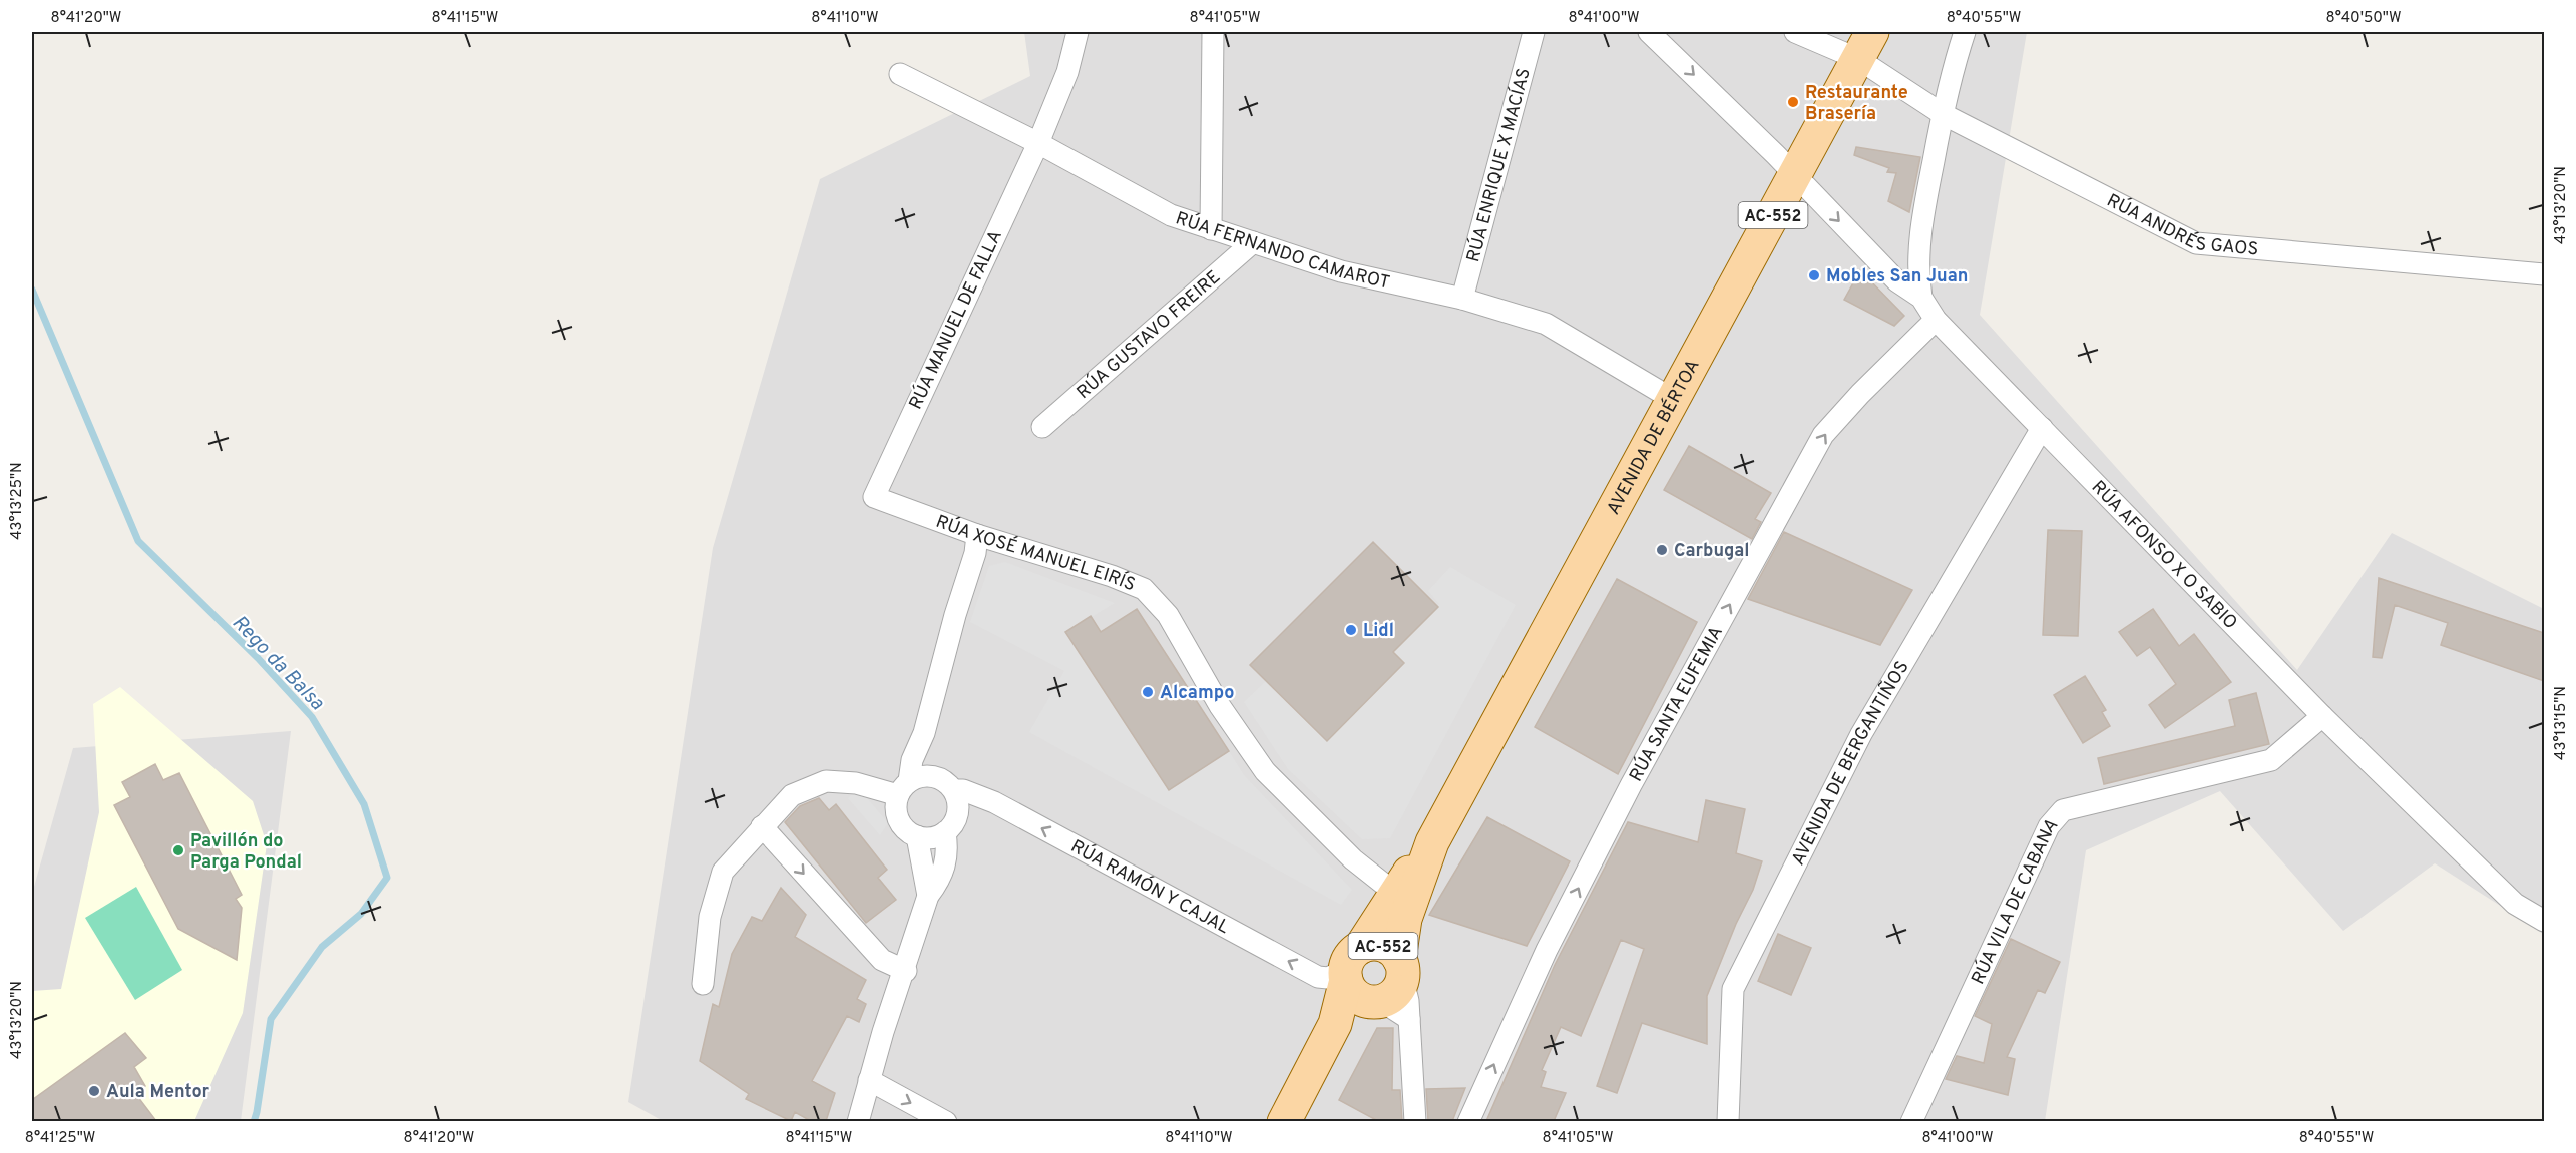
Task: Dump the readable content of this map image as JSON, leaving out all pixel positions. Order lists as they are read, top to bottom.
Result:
{
  "streets": {
    "main road": ["AC-552", "AVENIDA DE BÉRTOA"],
    "street": [
      "RÚA ENRIQUE X MACÍAS",
      "RÚA ANDRÉS GAOS",
      "RÚA FERNANDO CAMAROT",
      "RÚA MANUEL DE FALLA",
      "RÚA GUSTAVO FREIRE",
      "RÚA XOSÉ MANUEL EIRÍS",
      "RÚA AFONSO X O SABIO",
      "RÚA SANTA EUFEMIA",
      "AVENIDA DE BERGANTIÑOS",
      "RÚA RAMÓN Y CAJAL",
      "RÚA VILA DE CABANA"
    ]
  },
  "crossings": [
    ["RÚA ENRIQUE X MACÍAS", "RÚA FERNANDO CAMAROT"],
    ["AC-552", "AVENIDA DE BÉRTOA"],
    ["AC-552", "RÚA RAMÓN Y CAJAL"],
    ["RÚA ANDRÉS GAOS", "AVENIDA DE BÉRTOA"],
    ["RÚA FERNANDO CAMAROT", "RÚA MANUEL DE FALLA"],
    ["RÚA FERNANDO CAMAROT", "RÚA GUSTAVO FREIRE"],
    ["RÚA FERNANDO CAMAROT", "AVENIDA DE BÉRTOA"],
    ["RÚA MANUEL DE FALLA", "RÚA XOSÉ MANUEL EIRÍS"],
    ["AVENIDA DE BÉRTOA", "RÚA AFONSO X O SABIO"],
    ["AVENIDA DE BÉRTOA", "RÚA RAMÓN Y CAJAL"],
    ["RÚA AFONSO X O SABIO", "RÚA SANTA EUFEMIA"],
    ["RÚA AFONSO X O SABIO", "AVENIDA DE BERGANTIÑOS"],
    ["RÚA AFONSO X O SABIO", "RÚA VILA DE CABANA"]
  ],
  "one_way": ["RÚA SANTA EUFEMIA", "RÚA RAMÓN Y CAJAL"],
  "water": ["Rego da Balsa"],
  "places": [
    "Restaurante Brasería",
    "Mobles San Juan",
    "Carbugal",
    "Lidl",
    "Alcampo",
    "Pavillón do Parga Pondal",
    "Aula Mentor"
  ],
  "coordinates": [
    "8°41'20\"W",
    "8°41'15\"W",
    "8°41'10\"W",
    "8°41'05\"W",
    "8°41'00\"W",
    "8°40'55\"W",
    "8°40'50\"W",
    "43°13'20\"N",
    "43°13'25\"N",
    "43°13'15\"N",
    "8°41'25\"W"
  ]
}
